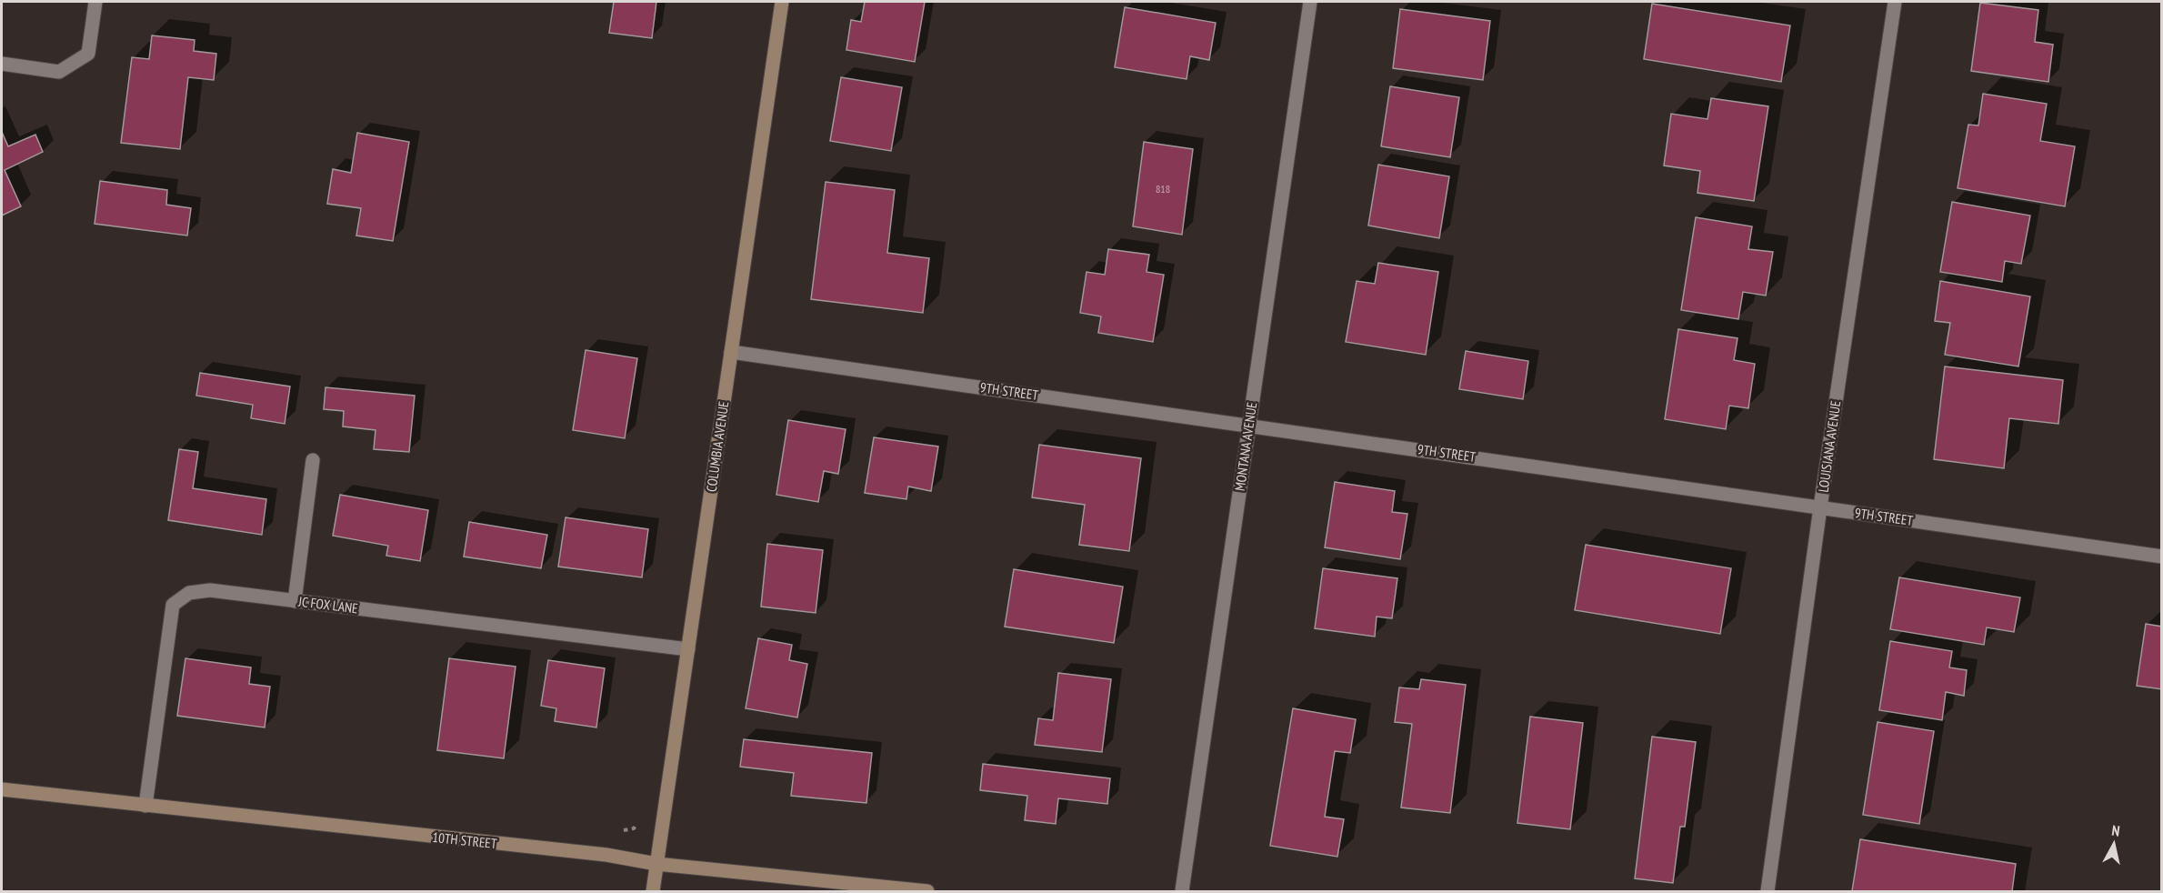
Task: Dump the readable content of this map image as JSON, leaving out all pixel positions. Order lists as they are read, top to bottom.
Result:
{
  "streets": {
    "street": [
      "9TH STREET",
      "COLUMBIA AVENUE",
      "MONTANA AVENUE",
      "LOUISIANA AVENUE",
      "JC FOX LANE",
      "10TH STREET"
    ]
  },
  "crossings": [
    ["9TH STREET", "COLUMBIA AVENUE"],
    ["9TH STREET", "MONTANA AVENUE"],
    ["9TH STREET", "LOUISIANA AVENUE"],
    ["COLUMBIA AVENUE", "JC FOX LANE"],
    ["COLUMBIA AVENUE", "10TH STREET"],
    ["JC FOX LANE", "10TH STREET"]
  ],
  "house_numbers": ["818"],
  "north": "top"
}
